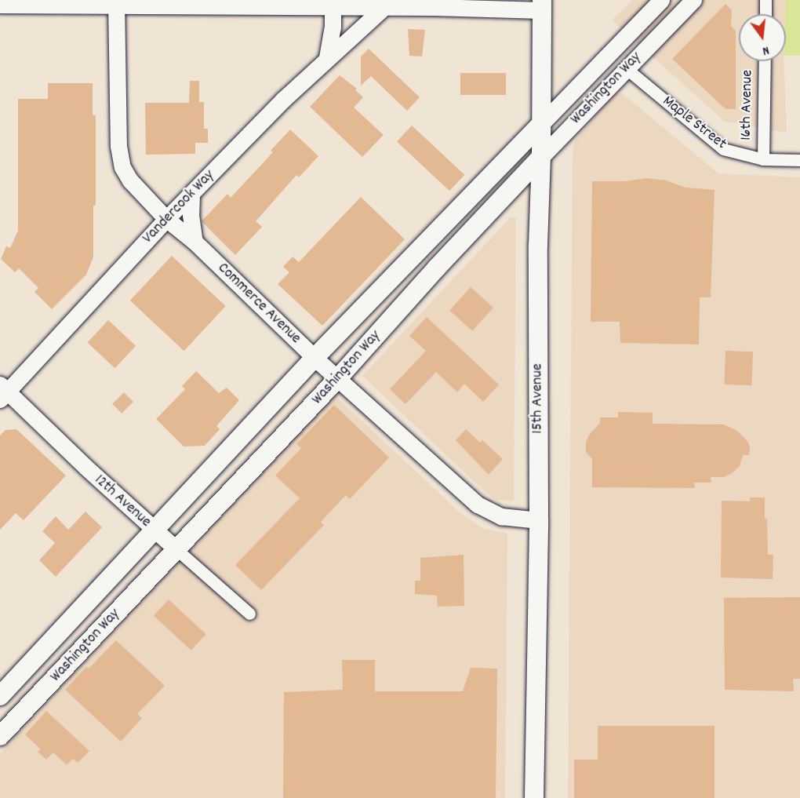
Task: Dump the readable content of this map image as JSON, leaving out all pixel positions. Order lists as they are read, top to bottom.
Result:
{
  "streets": {
    "main road": ["Washington Way", "15th Avenue"],
    "street": [
      "16th Avenue",
      "Maple Street",
      "Vandercook Way",
      "Commerce Avenue",
      "12th Avenue"
    ]
  },
  "crossings": [
    ["Washington Way", "Maple Street"],
    ["Washington Way", "Commerce Avenue"],
    ["Washington Way", "15th Avenue"],
    ["Washington Way", "12th Avenue"],
    ["16th Avenue", "Maple Street"],
    ["Vandercook Way", "Commerce Avenue"],
    ["Vandercook Way", "12th Avenue"],
    ["Commerce Avenue", "15th Avenue"]
  ],
  "north": "bottom"
}
